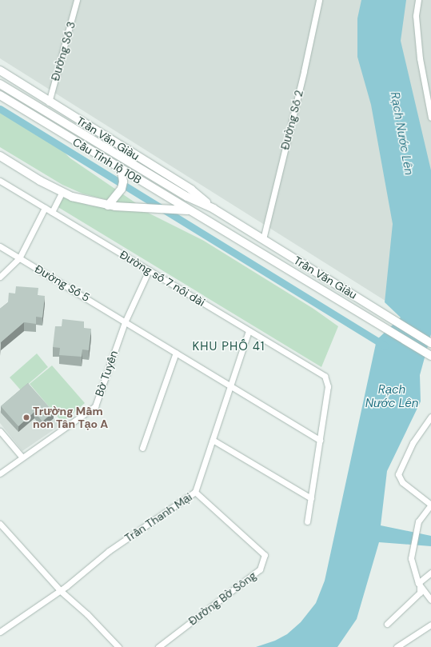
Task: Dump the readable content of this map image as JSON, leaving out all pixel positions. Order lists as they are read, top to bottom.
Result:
{
  "streets": {
    "main road": ["Trần Văn Giàu", "Cầu Tỉnh lộ 10B"],
    "street": [
      "Đường Số 3",
      "Đường Số 2",
      "Đường số 7 nối dài",
      "Đường Số 5",
      "Bờ Tuyến",
      "Trần Thanh Mại",
      "Đường Bờ Sông"
    ]
  },
  "crossings": [
    ["Đường Số 3", "Trần Văn Giàu"],
    ["Đường Số 2", "Trần Văn Giàu"],
    ["Trần Văn Giàu", "Cầu Tỉnh lộ 10B"],
    ["Đường số 7 nối dài", "Đường Số 5"],
    ["Đường số 7 nối dài", "Bờ Tuyến"],
    ["Đường số 7 nối dài", "Trần Thanh Mại"],
    ["Đường Số 5", "Bờ Tuyến"],
    ["Đường Số 5", "Trần Thanh Mại"],
    ["Trần Thanh Mại", "Đường Bờ Sông"]
  ],
  "districts": ["KHU PHỐ 41"],
  "water": ["Rạch Nước Lên"],
  "places": ["Trường Mầm non Tân Tạo A"]
}
